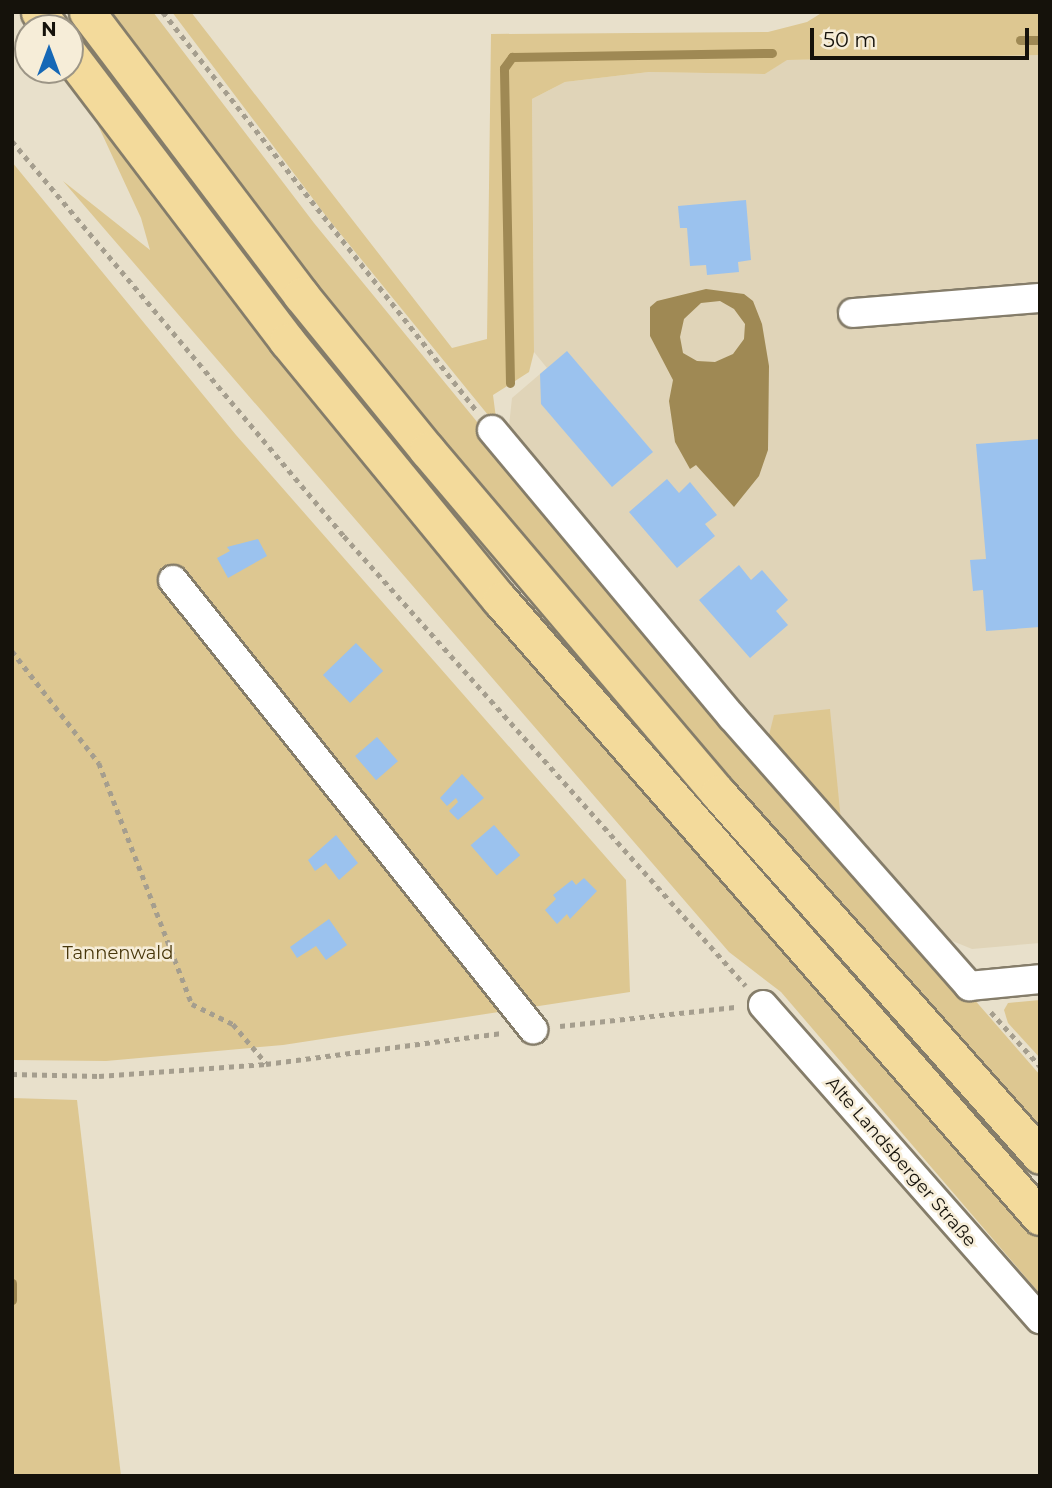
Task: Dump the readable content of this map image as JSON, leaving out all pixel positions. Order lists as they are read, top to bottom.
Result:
{
  "streets": {
    "street": ["Alte Landsberger Straße"]
  },
  "parks": ["Tannenwald"],
  "scale_bar": "50 m",
  "north": "top"
}
